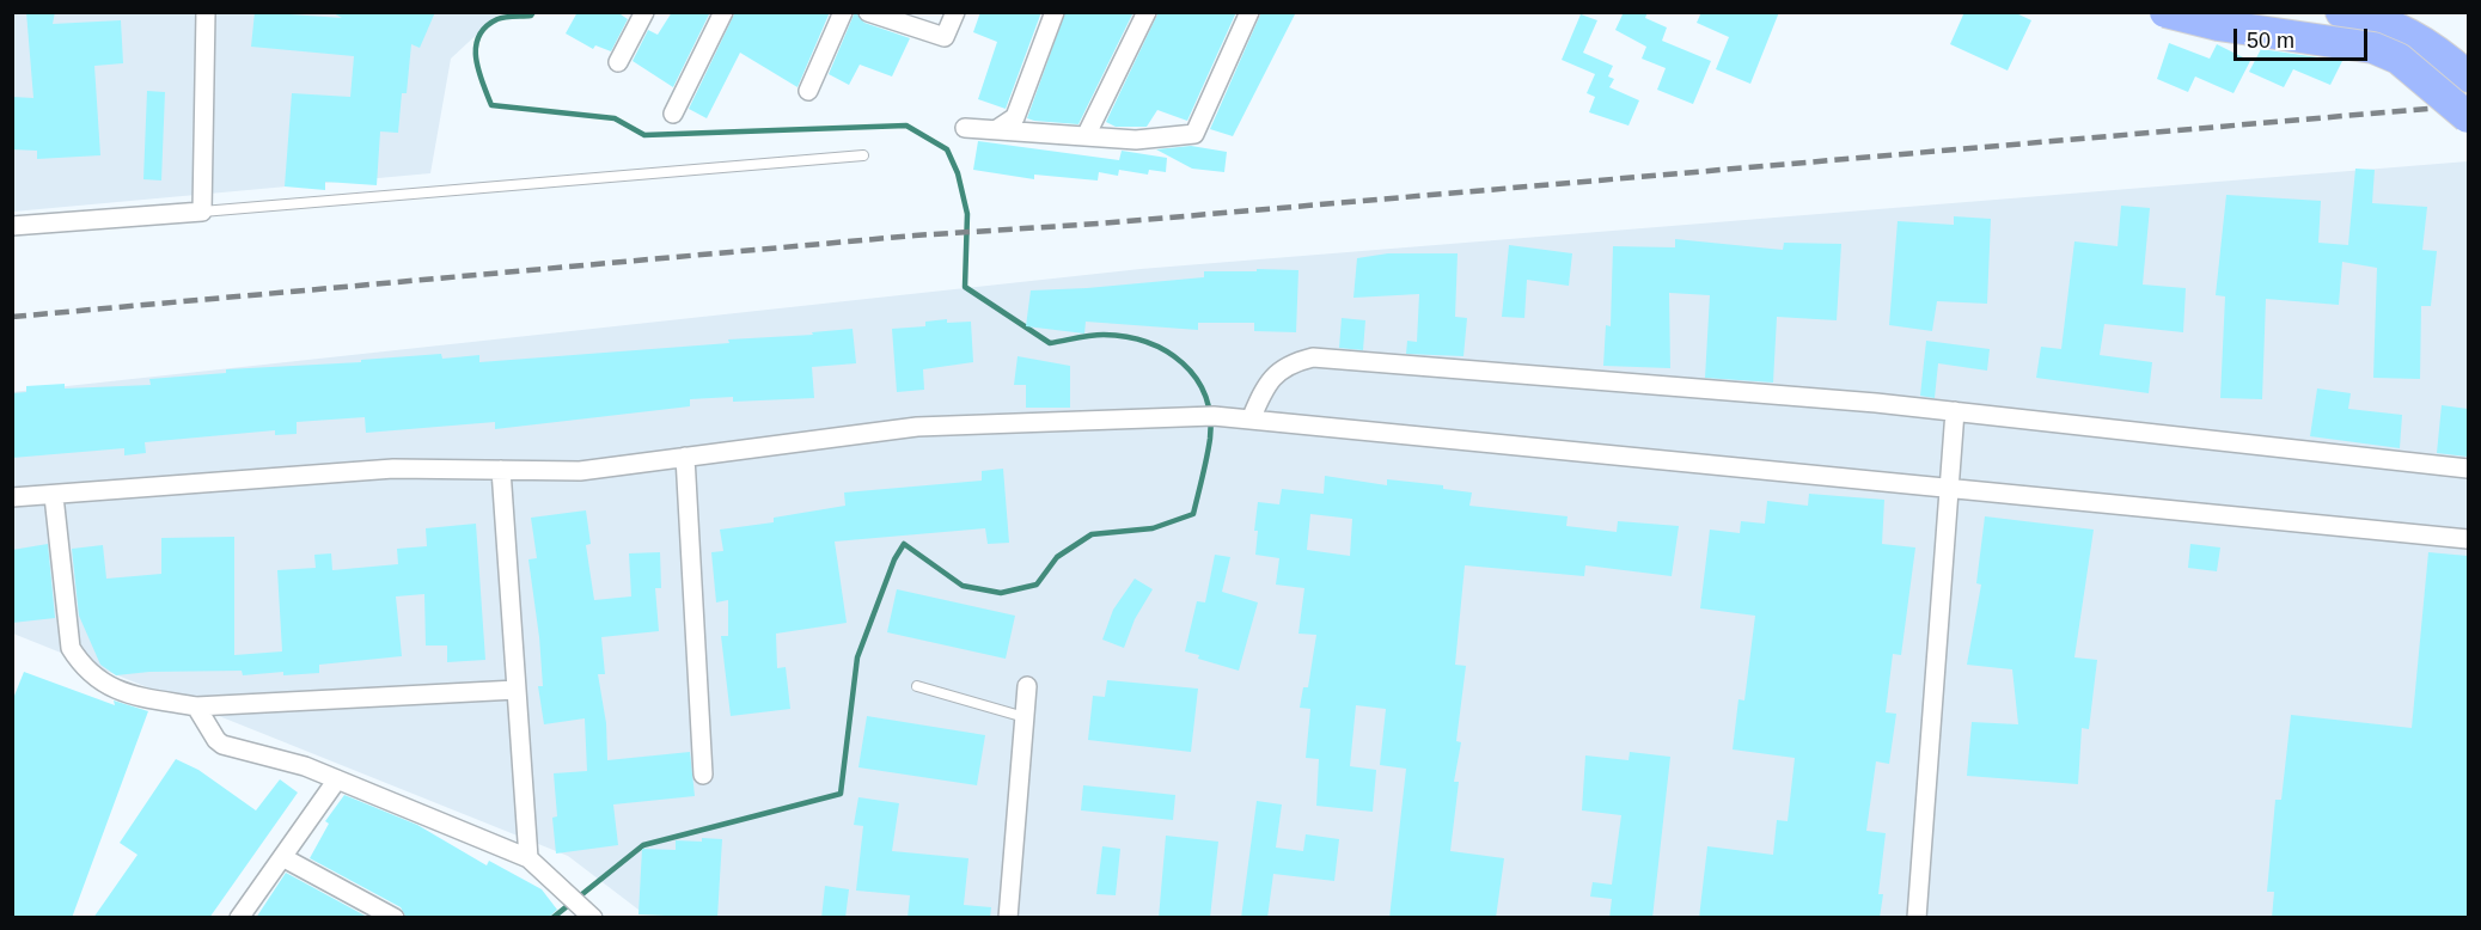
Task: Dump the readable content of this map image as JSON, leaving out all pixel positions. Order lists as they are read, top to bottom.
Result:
{
  "scale_bar": "50 m"
}
